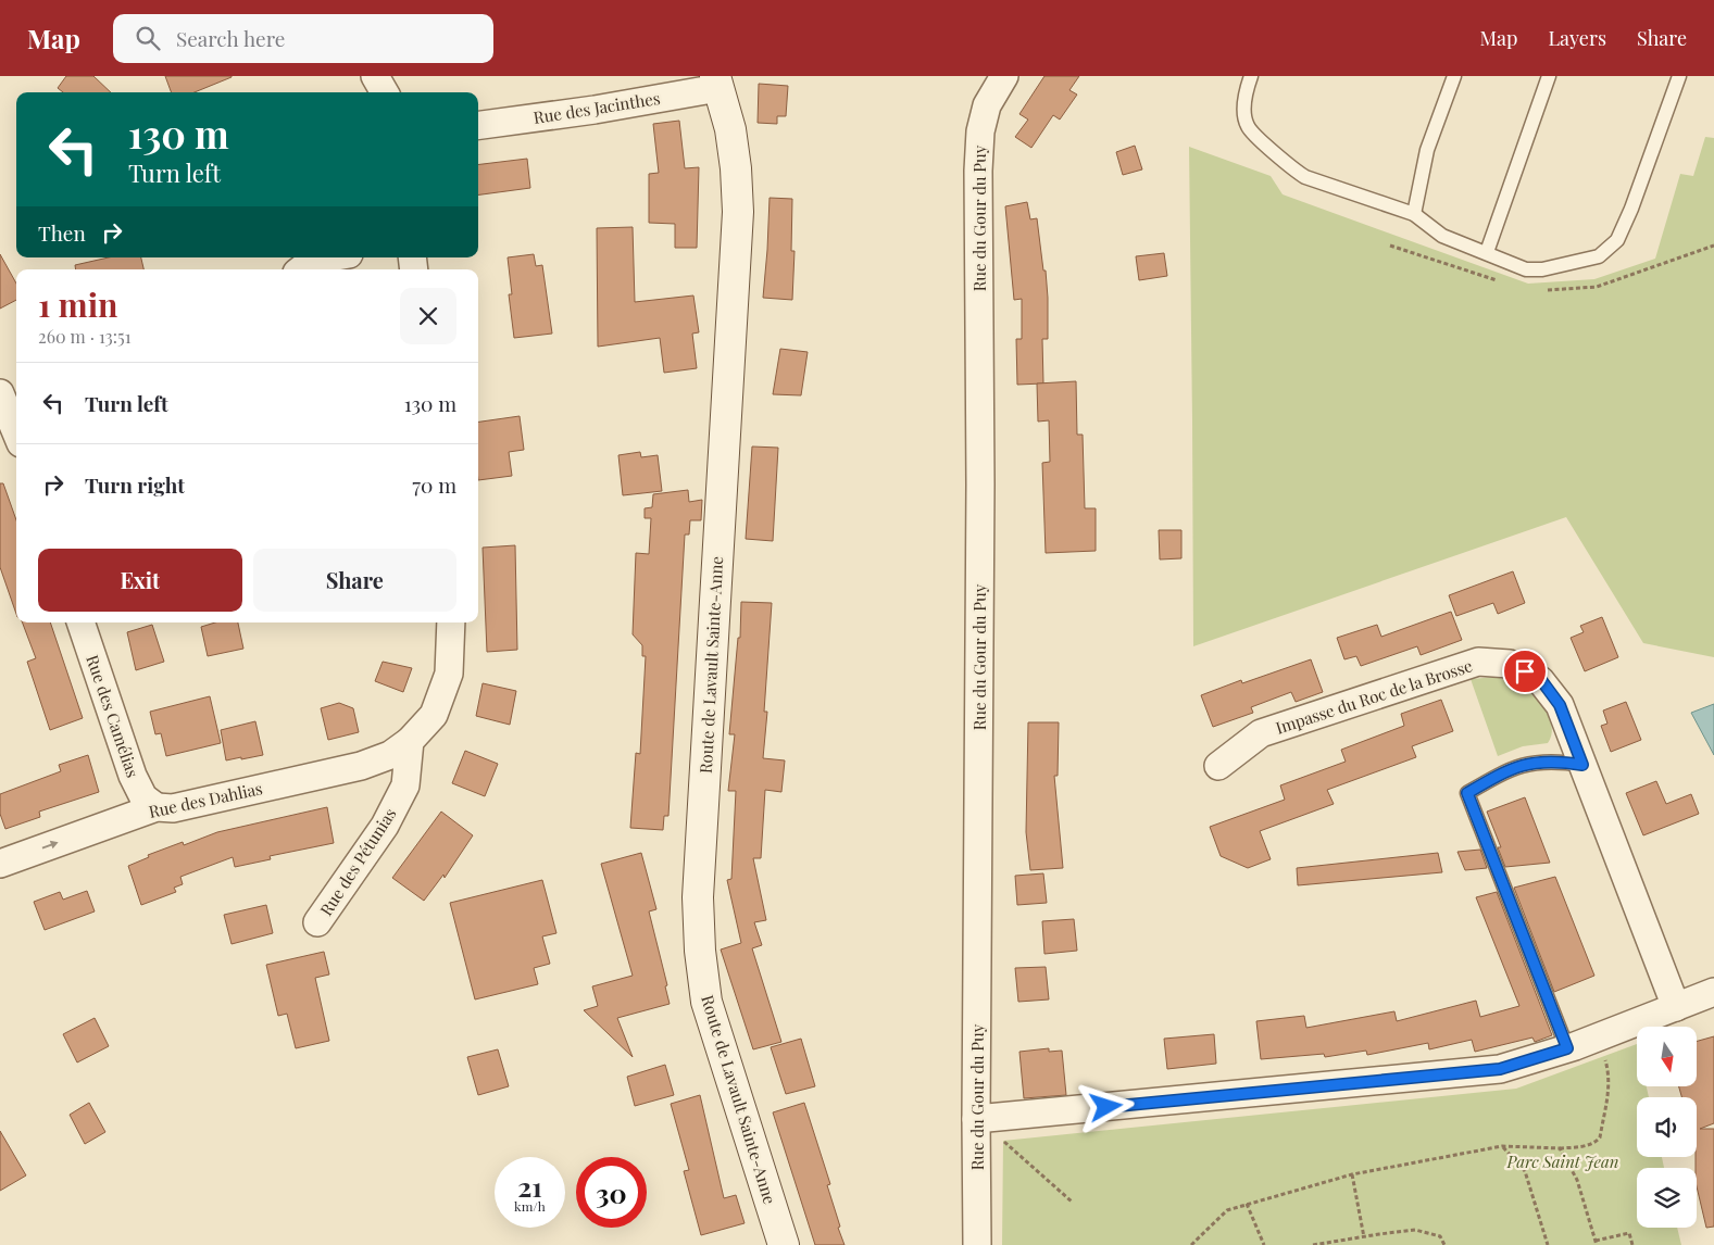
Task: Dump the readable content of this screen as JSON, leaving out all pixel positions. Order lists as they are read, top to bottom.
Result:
{
  "streets": {
    "street": [
      "Rue des Jacinthes",
      "Rue du Gour du Puy",
      "Route de Lavault Sainte-Anne",
      "Impasse du Roc de la Brosse",
      "Rue des Camélias",
      "Rue des Dahlias",
      "Rue des Pétunias"
    ]
  },
  "crossings": [
    ["Rue des Jacinthes", "Route de Lavault Sainte-Anne"],
    ["Rue des Camélias", "Rue des Dahlias"],
    ["Rue des Dahlias", "Rue des Pétunias"]
  ],
  "one_way": ["Rue des Dahlias"],
  "parks": ["Parc Saint Jean"],
  "north": "bottom",
  "page": {
    "header": "Map",
    "search": "Search here",
    "nav": ["Map", "Layers", "Share"],
    "turn": ["130 m", "Turn left"],
    "then": "Then",
    "heading": ["1 min", "260 m · 13:51"],
    "list": [
      {
        "name": "Turn left",
        "value": "130 m"
      },
      {
        "name": "Turn right",
        "value": "70 m"
      }
    ],
    "buttons": ["Exit", "Share"],
    "speed": "21 km/h",
    "limit": "30"
  }
}
